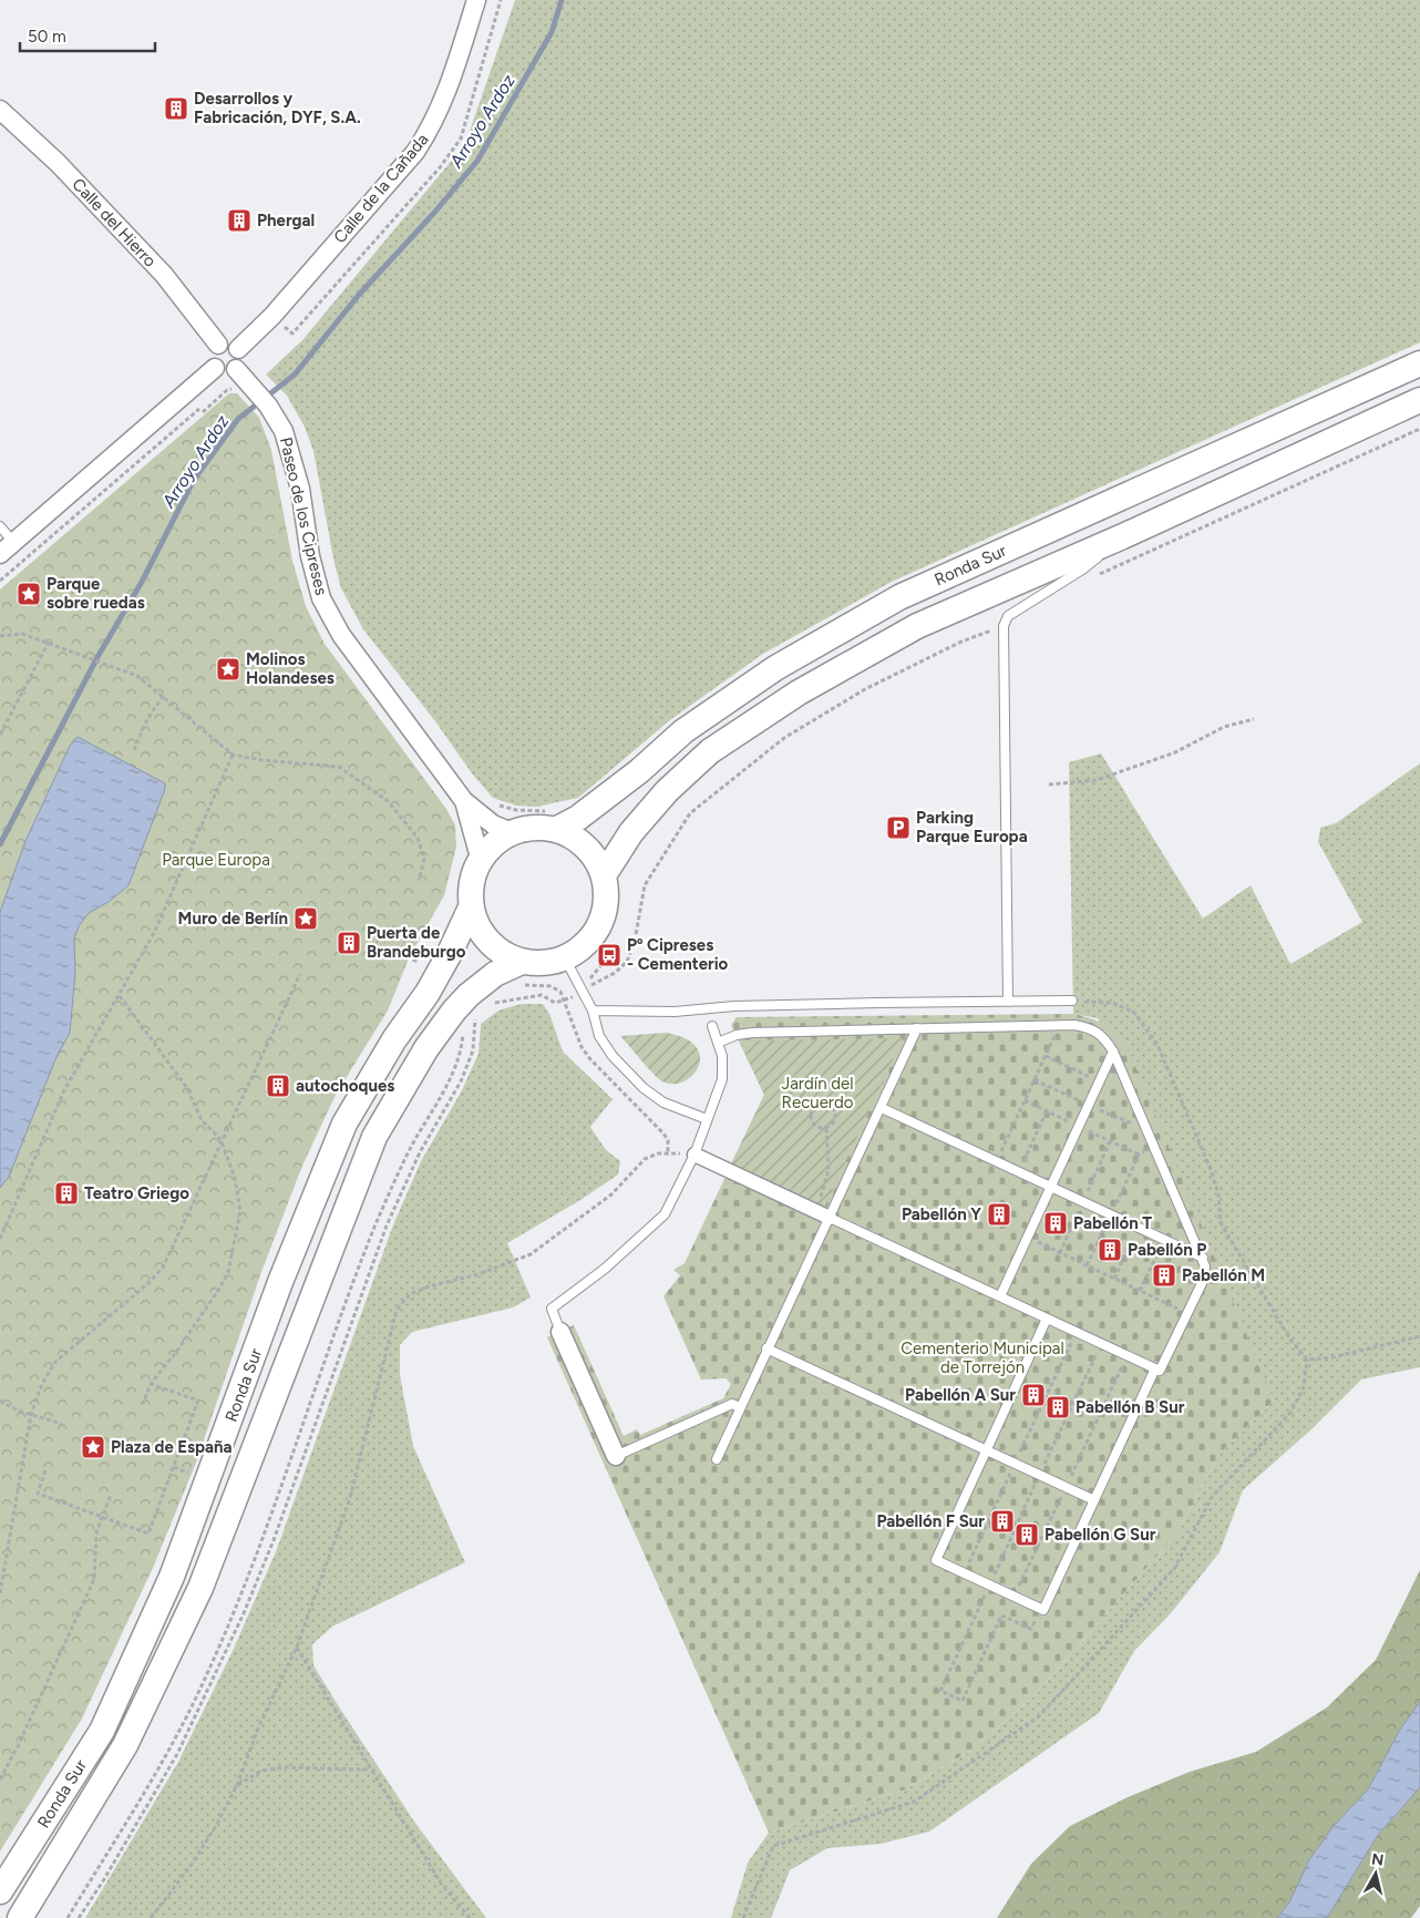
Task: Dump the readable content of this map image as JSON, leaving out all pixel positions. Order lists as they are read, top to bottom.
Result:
{
  "streets": {
    "main road": ["Ronda Sur"],
    "street": ["Calle de la Cañada", "Calle del Hierro", "Paseo de los Cipreses"]
  },
  "crossings": [
    ["Calle de la Cañada", "Calle del Hierro"],
    ["Calle de la Cañada", "Paseo de los Cipreses"],
    ["Calle del Hierro", "Paseo de los Cipreses"],
    ["Paseo de los Cipreses", "Ronda Sur"]
  ],
  "water": ["Arroyo Ardoz"],
  "parks": ["Parque Europa", "Jardín del Recuerdo", "Cementerio Municipal de Torrejón"],
  "places": {
    "building": [
      "Desarrollos y Fabricación, DYF, S.A.",
      "Phergal",
      "Puerta de Brandeburgo",
      "autochoques",
      "Teatro Griego",
      "Pabellón Y",
      "Pabellón T",
      "Pabellón P",
      "Pabellón M",
      "Pabellón A Sur",
      "Pabellón B Sur",
      "Pabellón F Sur",
      "Pabellón G Sur"
    ],
    "place": [
      "Parque sobre ruedas",
      "Molinos Holandeses",
      "Muro de Berlín",
      "Plaza de España"
    ],
    "parking": ["Parking Parque Europa"],
    "bus stop": ["Pº Cipreses - Cementerio"]
  },
  "scale_bar": "50 m",
  "north": "top"
}
